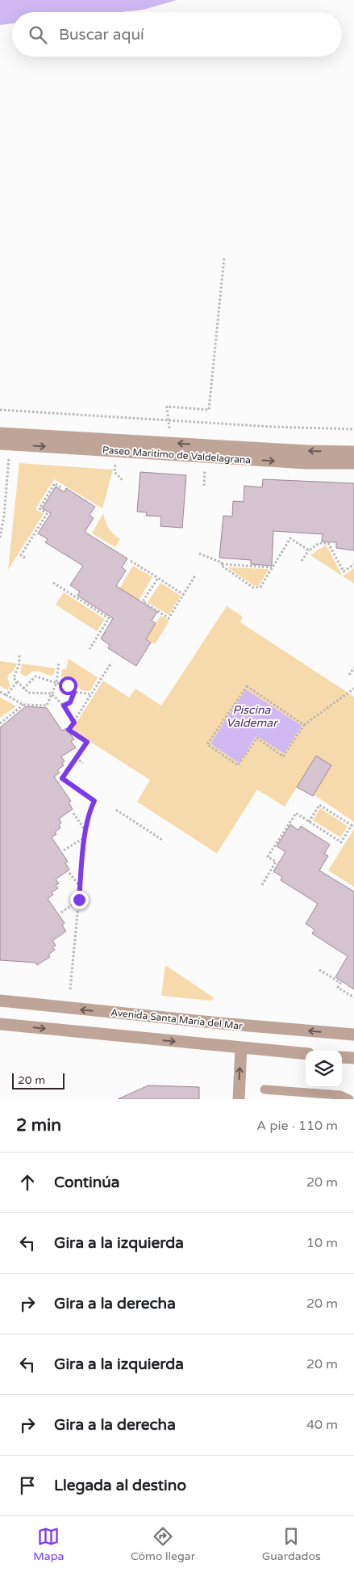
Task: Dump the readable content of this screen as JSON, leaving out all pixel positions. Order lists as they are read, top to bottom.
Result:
{
  "streets": {
    "street": ["Paseo Marítimo de Valdelagrana", "Avenida Santa María del Mar"]
  },
  "water": ["Piscina Valdemar"],
  "scale_bar": "20 m",
  "page": {
    "search": "Buscar aquí",
    "scale": "20 m",
    "heading": ["2 min", "A pie · 110 m"],
    "list": [
      ["Continúa", "20 m"],
      ["Gira a la izquierda", "10 m"],
      ["Gira a la derecha", "20 m"],
      ["Gira a la izquierda", "20 m"],
      ["Gira a la derecha", "40 m"],
      "Llegada al destino"
    ],
    "nav": ["Mapa", "Cómo llegar", "Guardados"]
  }
}
